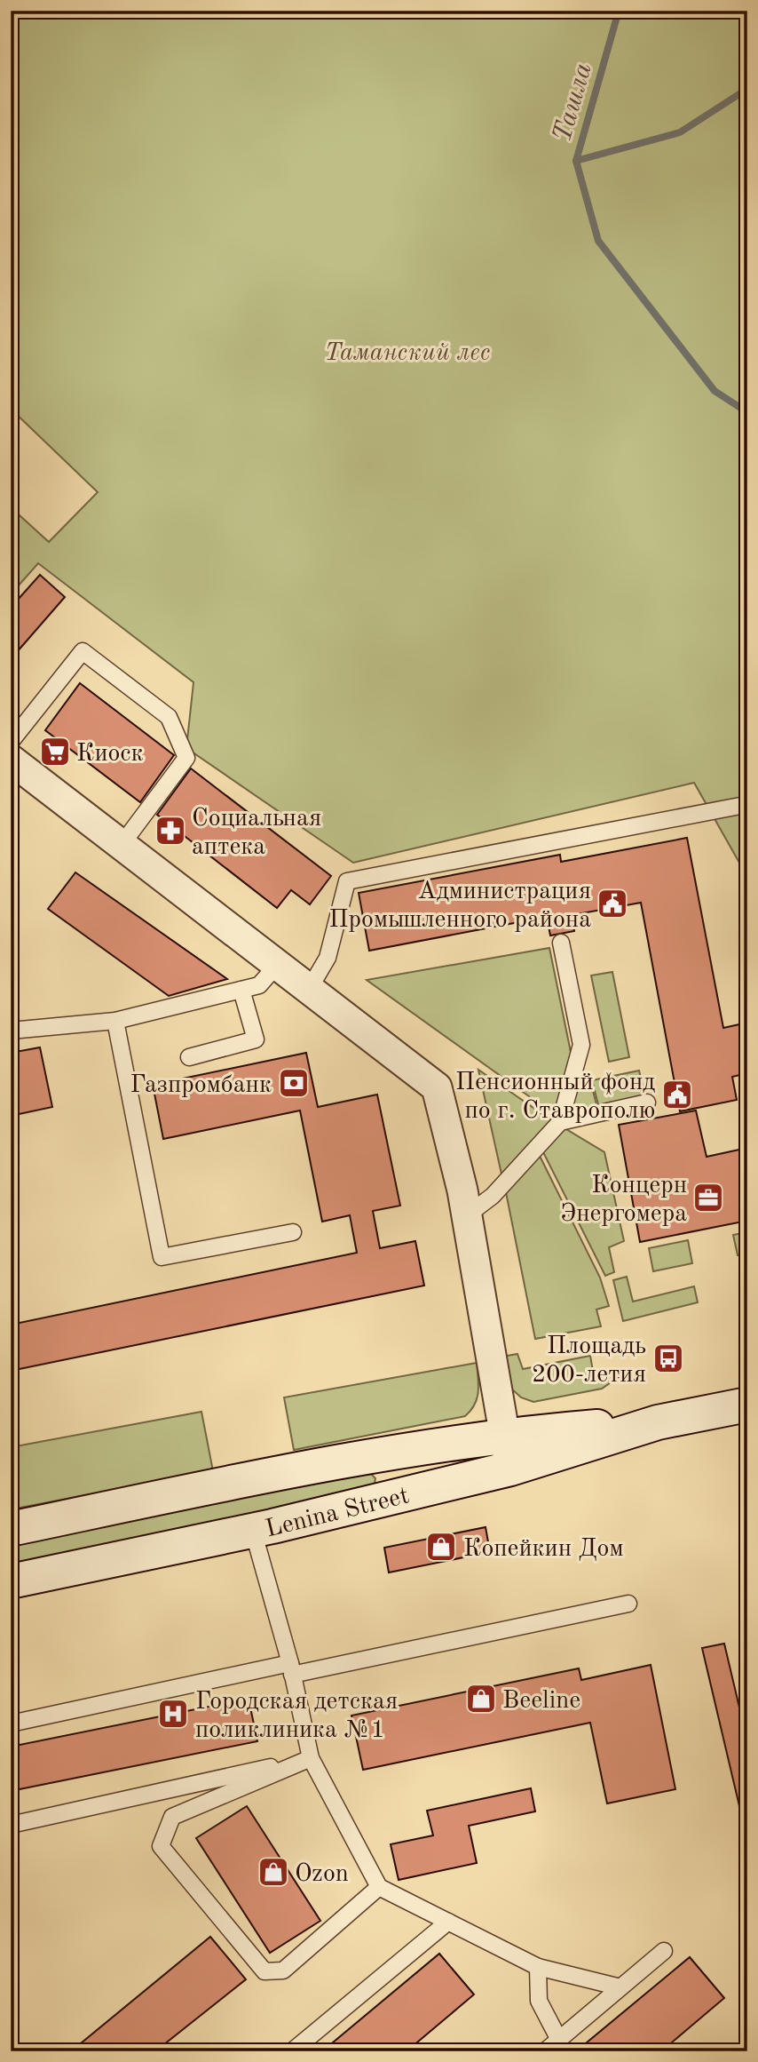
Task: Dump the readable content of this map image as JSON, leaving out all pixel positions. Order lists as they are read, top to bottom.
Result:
{
  "streets": {
    "main road": ["Lenina Street"]
  },
  "water": ["Ташла"],
  "parks": ["Таманский лес"],
  "places": {
    "supermarket": ["Киоск"],
    "pharmacy": ["Социальная аптека"],
    "public building": ["Администрация Промышленного района", "Пенсионный фонд по г. Ставрополю"],
    "bank": ["Газпромбанк"],
    "office": ["Концерн Энергомера"],
    "bus stop": ["Площадь 200-летия"],
    "shop": ["Копейкин Дом", "Beeline", "Ozon"],
    "hospital": ["Городская детская поликлиника №1"]
  }
}
